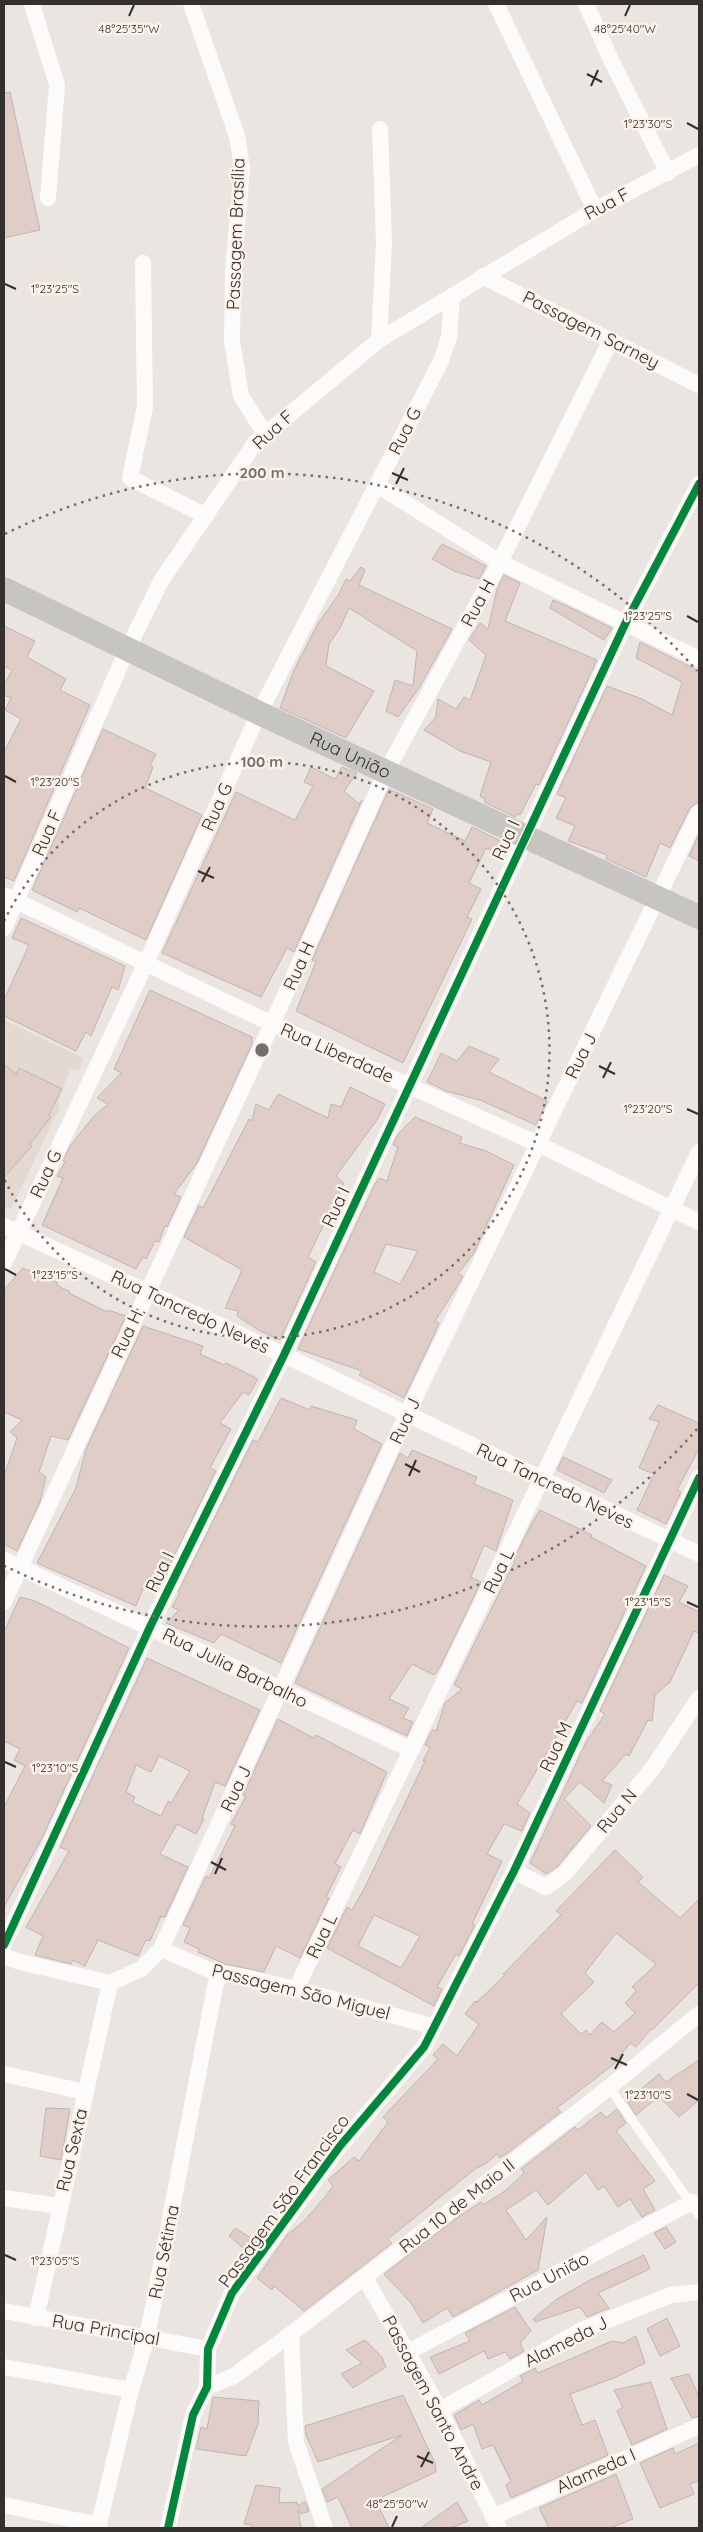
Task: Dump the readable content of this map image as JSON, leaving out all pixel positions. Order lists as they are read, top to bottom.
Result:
{
  "streets": {
    "main road": ["Rua União"],
    "street": [
      "Rua F",
      "Passagem Brasília",
      "Passagem Sarney",
      "Rua G",
      "Rua H",
      "Rua I",
      "Rua Liberdade",
      "Rua J",
      "Rua Tancredo Neves",
      "Rua L",
      "Rua Julia Barbalho",
      "Rua M",
      "Rua N",
      "Passagem São Miguel",
      "Rua Sexta",
      "Passagem São Francisco",
      "Rua 10 de Maio II",
      "Rua Sétima",
      "Rua Principal",
      "Alameda J",
      "Passagem Santo Andre",
      "Alameda I"
    ]
  },
  "crossings": [
    ["Rua F", "Passagem Brasília"],
    ["Rua F", "Passagem Sarney"],
    ["Rua F", "Rua G"],
    ["Rua F", "Rua União"],
    ["Rua F", "Rua Liberdade"],
    ["Passagem Sarney", "Rua H"],
    ["Rua G", "Rua União"],
    ["Rua G", "Rua Liberdade"],
    ["Rua G", "Rua Tancredo Neves"],
    ["Rua H", "Rua União"],
    ["Rua H", "Rua Liberdade"],
    ["Rua H", "Rua Tancredo Neves"],
    ["Rua H", "Rua Julia Barbalho"],
    ["Rua União", "Rua I"],
    ["Rua União", "Rua J"],
    ["Rua União", "Passagem Santo Andre"],
    ["Rua I", "Rua Liberdade"],
    ["Rua I", "Rua Tancredo Neves"],
    ["Rua I", "Rua Julia Barbalho"],
    ["Rua Liberdade", "Rua J"],
    ["Rua Liberdade", "Rua L"],
    ["Rua J", "Rua Tancredo Neves"],
    ["Rua J", "Rua Julia Barbalho"],
    ["Rua J", "Passagem São Miguel"],
    ["Rua Tancredo Neves", "Rua L"],
    ["Rua Tancredo Neves", "Rua M"],
    ["Rua L", "Rua Julia Barbalho"],
    ["Rua L", "Passagem São Miguel"],
    ["Rua M", "Rua N"],
    ["Rua M", "Passagem São Miguel"],
    ["Rua M", "Passagem São Francisco"],
    ["Passagem São Miguel", "Passagem São Francisco"],
    ["Passagem São Miguel", "Rua Sétima"],
    ["Rua Sexta", "Rua Principal"],
    ["Passagem São Francisco", "Rua 10 de Maio II"],
    ["Passagem São Francisco", "Rua Principal"],
    ["Rua 10 de Maio II", "Passagem Santo Andre"],
    ["Rua Sétima", "Rua Principal"],
    ["Alameda J", "Passagem Santo Andre"],
    ["Passagem Santo Andre", "Alameda I"]
  ],
  "coordinates": [
    "48°25'35\"W",
    "48°25'40\"W",
    "1°23'30\"S",
    "1°23'25\"S",
    "1°23'20\"S",
    "1°23'15\"S",
    "1°23'10\"S",
    "1°23'05\"S",
    "48°25'50\"W"
  ],
  "rings": ["200 m", "100 m"]
}
